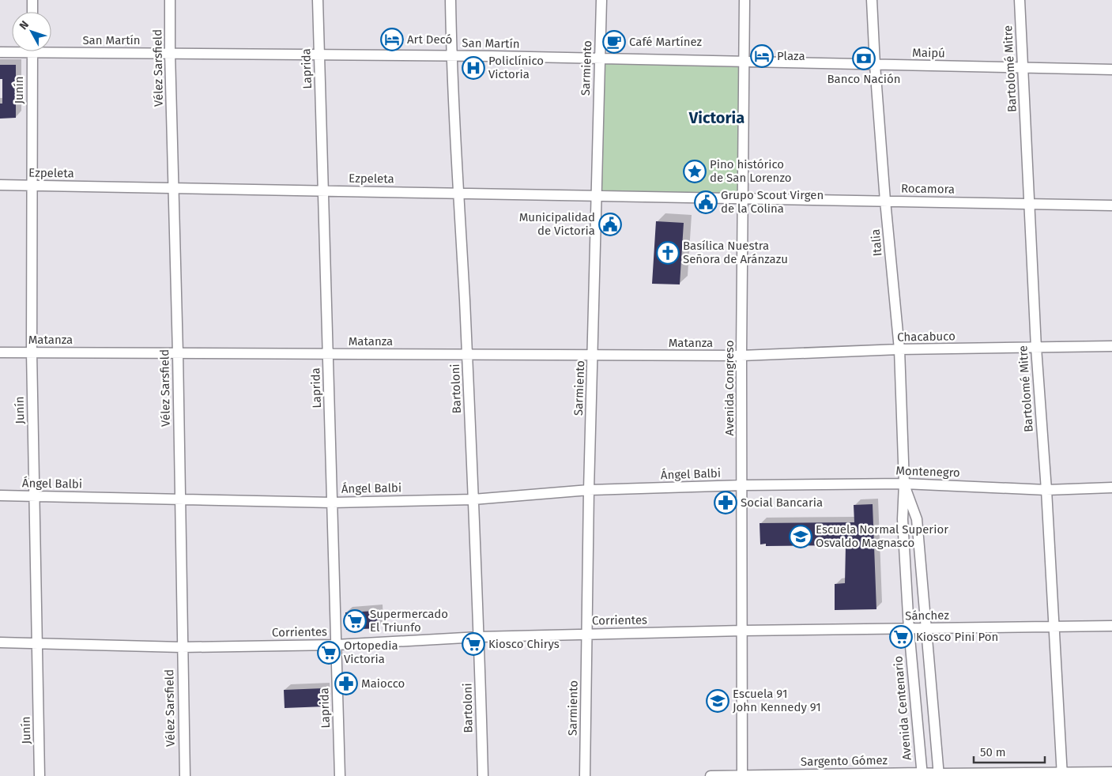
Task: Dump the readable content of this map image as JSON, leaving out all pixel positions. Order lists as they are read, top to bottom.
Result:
{
  "streets": {
    "street": [
      "San Martín",
      "Maipú",
      "Vélez Sarsfield",
      "Sarmiento",
      "Laprida",
      "Bartolomé Mitre",
      "Junín",
      "Ezpeleta",
      "Rocamora",
      "Italia",
      "Chacabuco",
      "Matanza",
      "Avenida Congreso",
      "Bartoloni",
      "Montenegro",
      "Ángel Balbi",
      "Sánchez",
      "Corrientes",
      "Avenida Centenario",
      "Sargento Gómez"
    ]
  },
  "crossings": [
    ["San Martín", "Maipú"],
    ["San Martín", "Vélez Sarsfield"],
    ["San Martín", "Sarmiento"],
    ["San Martín", "Laprida"],
    ["San Martín", "Avenida Congreso"],
    ["San Martín", "Bartoloni"],
    ["Maipú", "Bartolomé Mitre"],
    ["Maipú", "Italia"],
    ["Maipú", "Avenida Congreso"],
    ["Vélez Sarsfield", "Ezpeleta"],
    ["Vélez Sarsfield", "Matanza"],
    ["Vélez Sarsfield", "Ángel Balbi"],
    ["Vélez Sarsfield", "Corrientes"],
    ["Sarmiento", "Ezpeleta"],
    ["Sarmiento", "Matanza"],
    ["Sarmiento", "Ángel Balbi"],
    ["Sarmiento", "Corrientes"],
    ["Laprida", "Ezpeleta"],
    ["Laprida", "Matanza"],
    ["Laprida", "Ángel Balbi"],
    ["Laprida", "Corrientes"],
    ["Bartolomé Mitre", "Rocamora"],
    ["Bartolomé Mitre", "Chacabuco"],
    ["Bartolomé Mitre", "Montenegro"],
    ["Bartolomé Mitre", "Sánchez"],
    ["Bartolomé Mitre", "Sargento Gómez"],
    ["Junín", "Ezpeleta"],
    ["Junín", "Matanza"],
    ["Junín", "Ángel Balbi"],
    ["Junín", "Corrientes"],
    ["Ezpeleta", "Rocamora"],
    ["Ezpeleta", "Avenida Congreso"],
    ["Ezpeleta", "Bartoloni"],
    ["Rocamora", "Italia"],
    ["Rocamora", "Avenida Congreso"],
    ["Italia", "Chacabuco"],
    ["Italia", "Montenegro"],
    ["Italia", "Avenida Centenario"],
    ["Chacabuco", "Matanza"],
    ["Chacabuco", "Avenida Congreso"],
    ["Matanza", "Avenida Congreso"],
    ["Matanza", "Bartoloni"],
    ["Avenida Congreso", "Montenegro"],
    ["Avenida Congreso", "Ángel Balbi"],
    ["Avenida Congreso", "Sánchez"],
    ["Avenida Congreso", "Corrientes"],
    ["Avenida Congreso", "Sargento Gómez"],
    ["Bartoloni", "Ángel Balbi"],
    ["Bartoloni", "Corrientes"],
    ["Montenegro", "Ángel Balbi"],
    ["Montenegro", "Avenida Centenario"],
    ["Sánchez", "Corrientes"],
    ["Sánchez", "Avenida Centenario"],
    ["Avenida Centenario", "Sargento Gómez"]
  ],
  "districts": ["Victoria"],
  "places": {
    "hotel": ["Art Decó", "Plaza"],
    "cafe": ["Café Martínez"],
    "bank": ["Banco Nación"],
    "hospital": ["Policlínico Victoria"],
    "place": ["Pino histórico de San Lorenzo"],
    "public building": ["Grupo Scout Virgen de la Colina", "Municipalidad de Victoria"],
    "church": ["Basílica Nuestra Señora de Aránzazu"],
    "pharmacy": ["Social Bancaria", "Maiocco"],
    "school or university": ["Escuela Normal Superior Osvaldo Magnasco", "Escuela 91 John Kennedy 91"],
    "supermarket": [
      "Supermercado El Triunfo",
      "Kiosco Pini Pon",
      "Kiosco Chirys",
      "Ortopedia Victoria"
    ]
  },
  "scale_bar": "50 m",
  "north": "top left"
}
